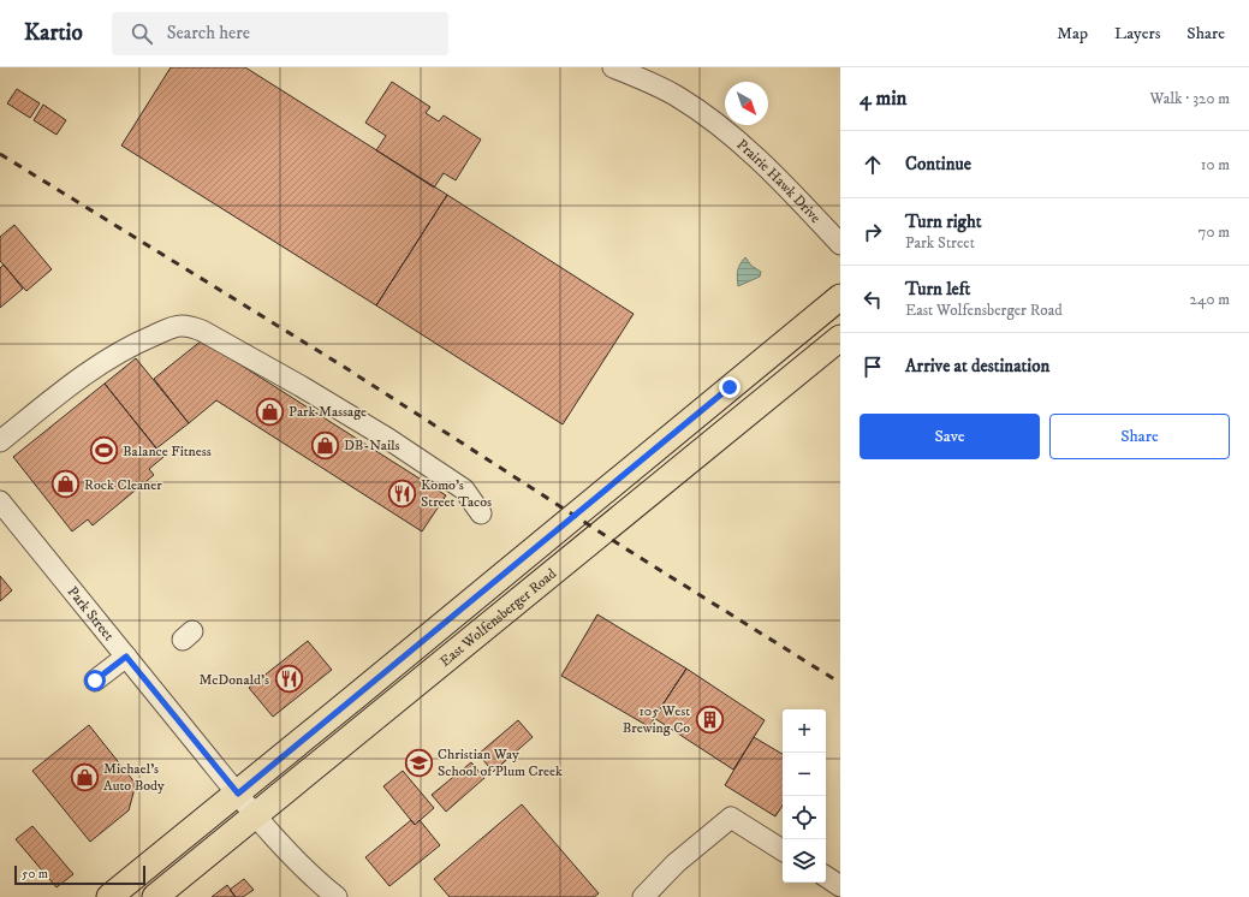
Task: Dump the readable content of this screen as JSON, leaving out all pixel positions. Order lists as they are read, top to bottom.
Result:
{
  "streets": {
    "main road": ["East Wolfensberger Road"],
    "street": ["Prairie Hawk Drive", "Park Street"]
  },
  "crossings": [
    ["Park Street", "East Wolfensberger Road"]
  ],
  "places": {
    "shop": [
      "Park Massage",
      "DB-Nails",
      "Rock Cleaner",
      "Michael's Auto Body"
    ],
    "sports": ["Balance Fitness"],
    "restaurant": ["Komo's Street Tacos", "McDonald's"],
    "building": ["105 West Brewing Co"],
    "school or university": ["Christian Way School of Plum Creek"]
  },
  "scale_bar": "50 m",
  "north": "bottom right",
  "page": {
    "header": "Kartio",
    "search": "Search here",
    "nav": ["Map", "Layers", "Share"],
    "heading": ["4 min", "Walk · 320 m"],
    "list": [
      ["Continue", "10 m"],
      ["Turn right", "Park Street", "70 m"],
      ["Turn left", "East Wolfensberger Road", "240 m"],
      "Arrive at destination"
    ],
    "buttons": ["Save", "Share"],
    "map_buttons": ["+", "−"],
    "scale": "50 m"
  }
}
